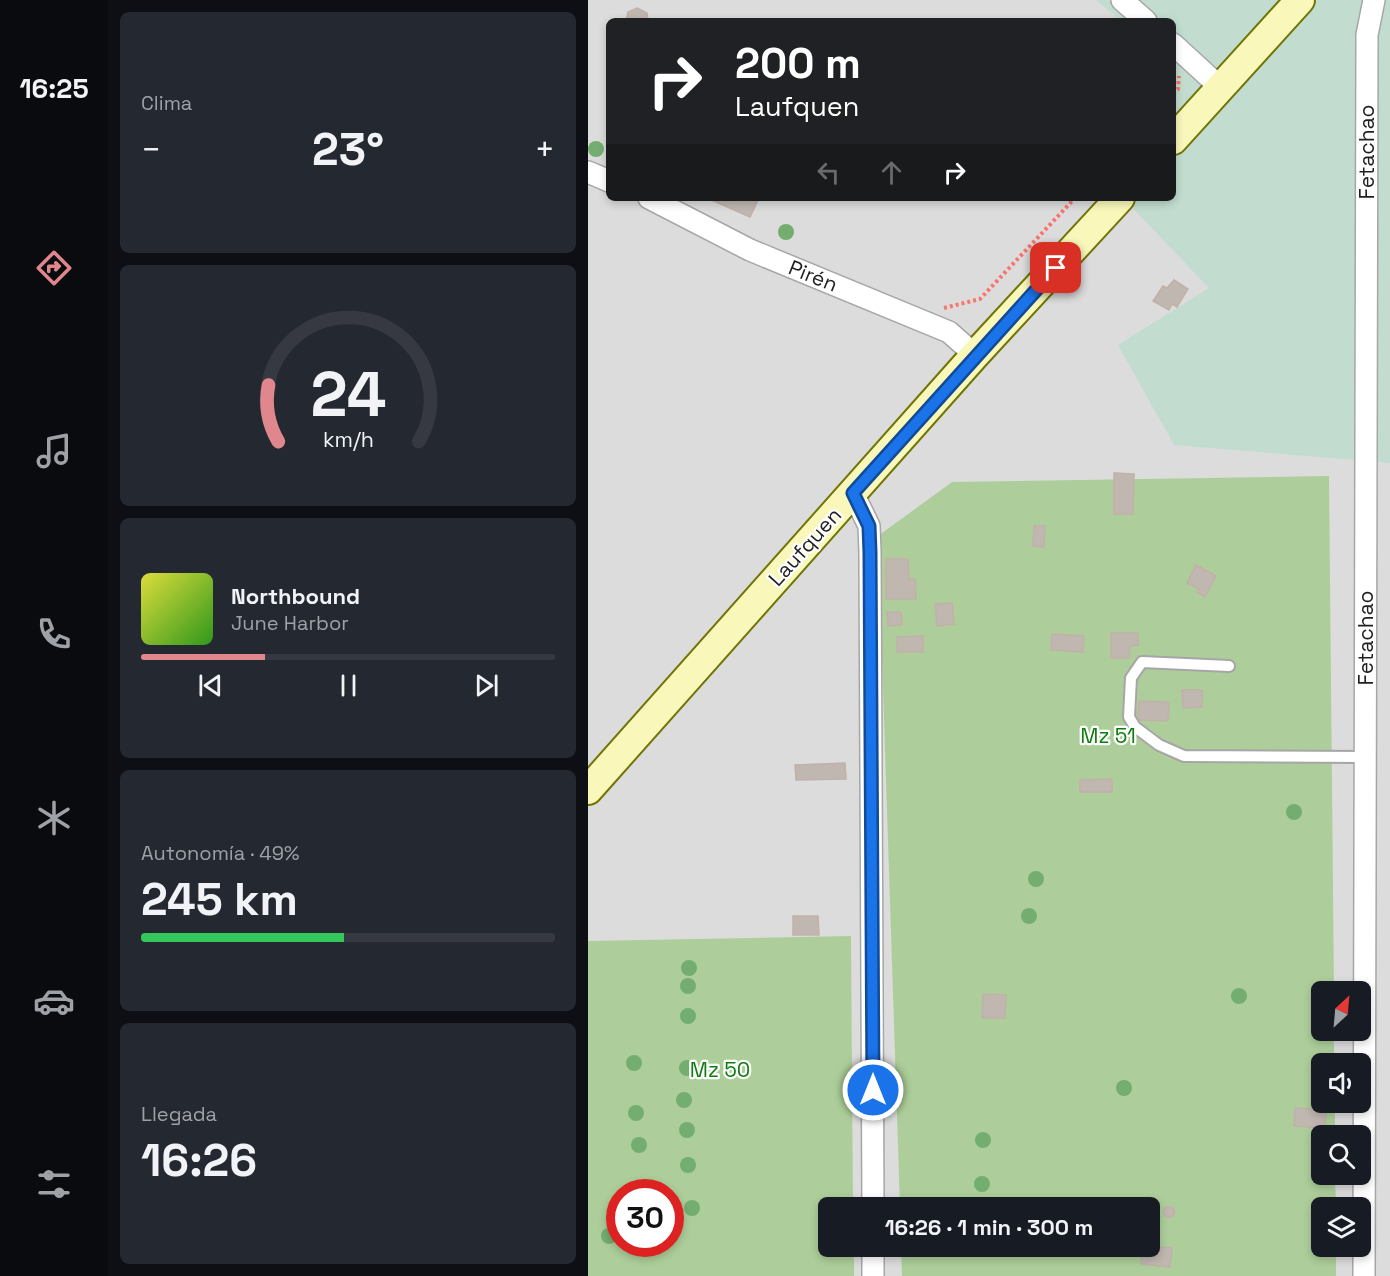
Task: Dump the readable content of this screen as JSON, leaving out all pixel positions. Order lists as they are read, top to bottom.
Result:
{
  "streets": {
    "street": ["Fetachao", "Pirén", "Laufquen"]
  },
  "crossings": [
    ["Pirén", "Laufquen"]
  ],
  "parks": ["Mz 51", "Mz 50"],
  "north": "top right",
  "page": {
    "tabs": "16:25",
    "tile": [
      "Clima",
      ["Autonomía · 49%", "245 km"],
      ["Llegada", "16:26"]
    ],
    "turn": ["200 m", "Laufquen"],
    "heat": ["−", "23°", "+"],
    "song": ["Northbound", "June Harbor"],
    "limit": "30",
    "trip": "16:26 · 1 min · 300 m",
    "gauge": ["24", "km/h"]
  }
}
